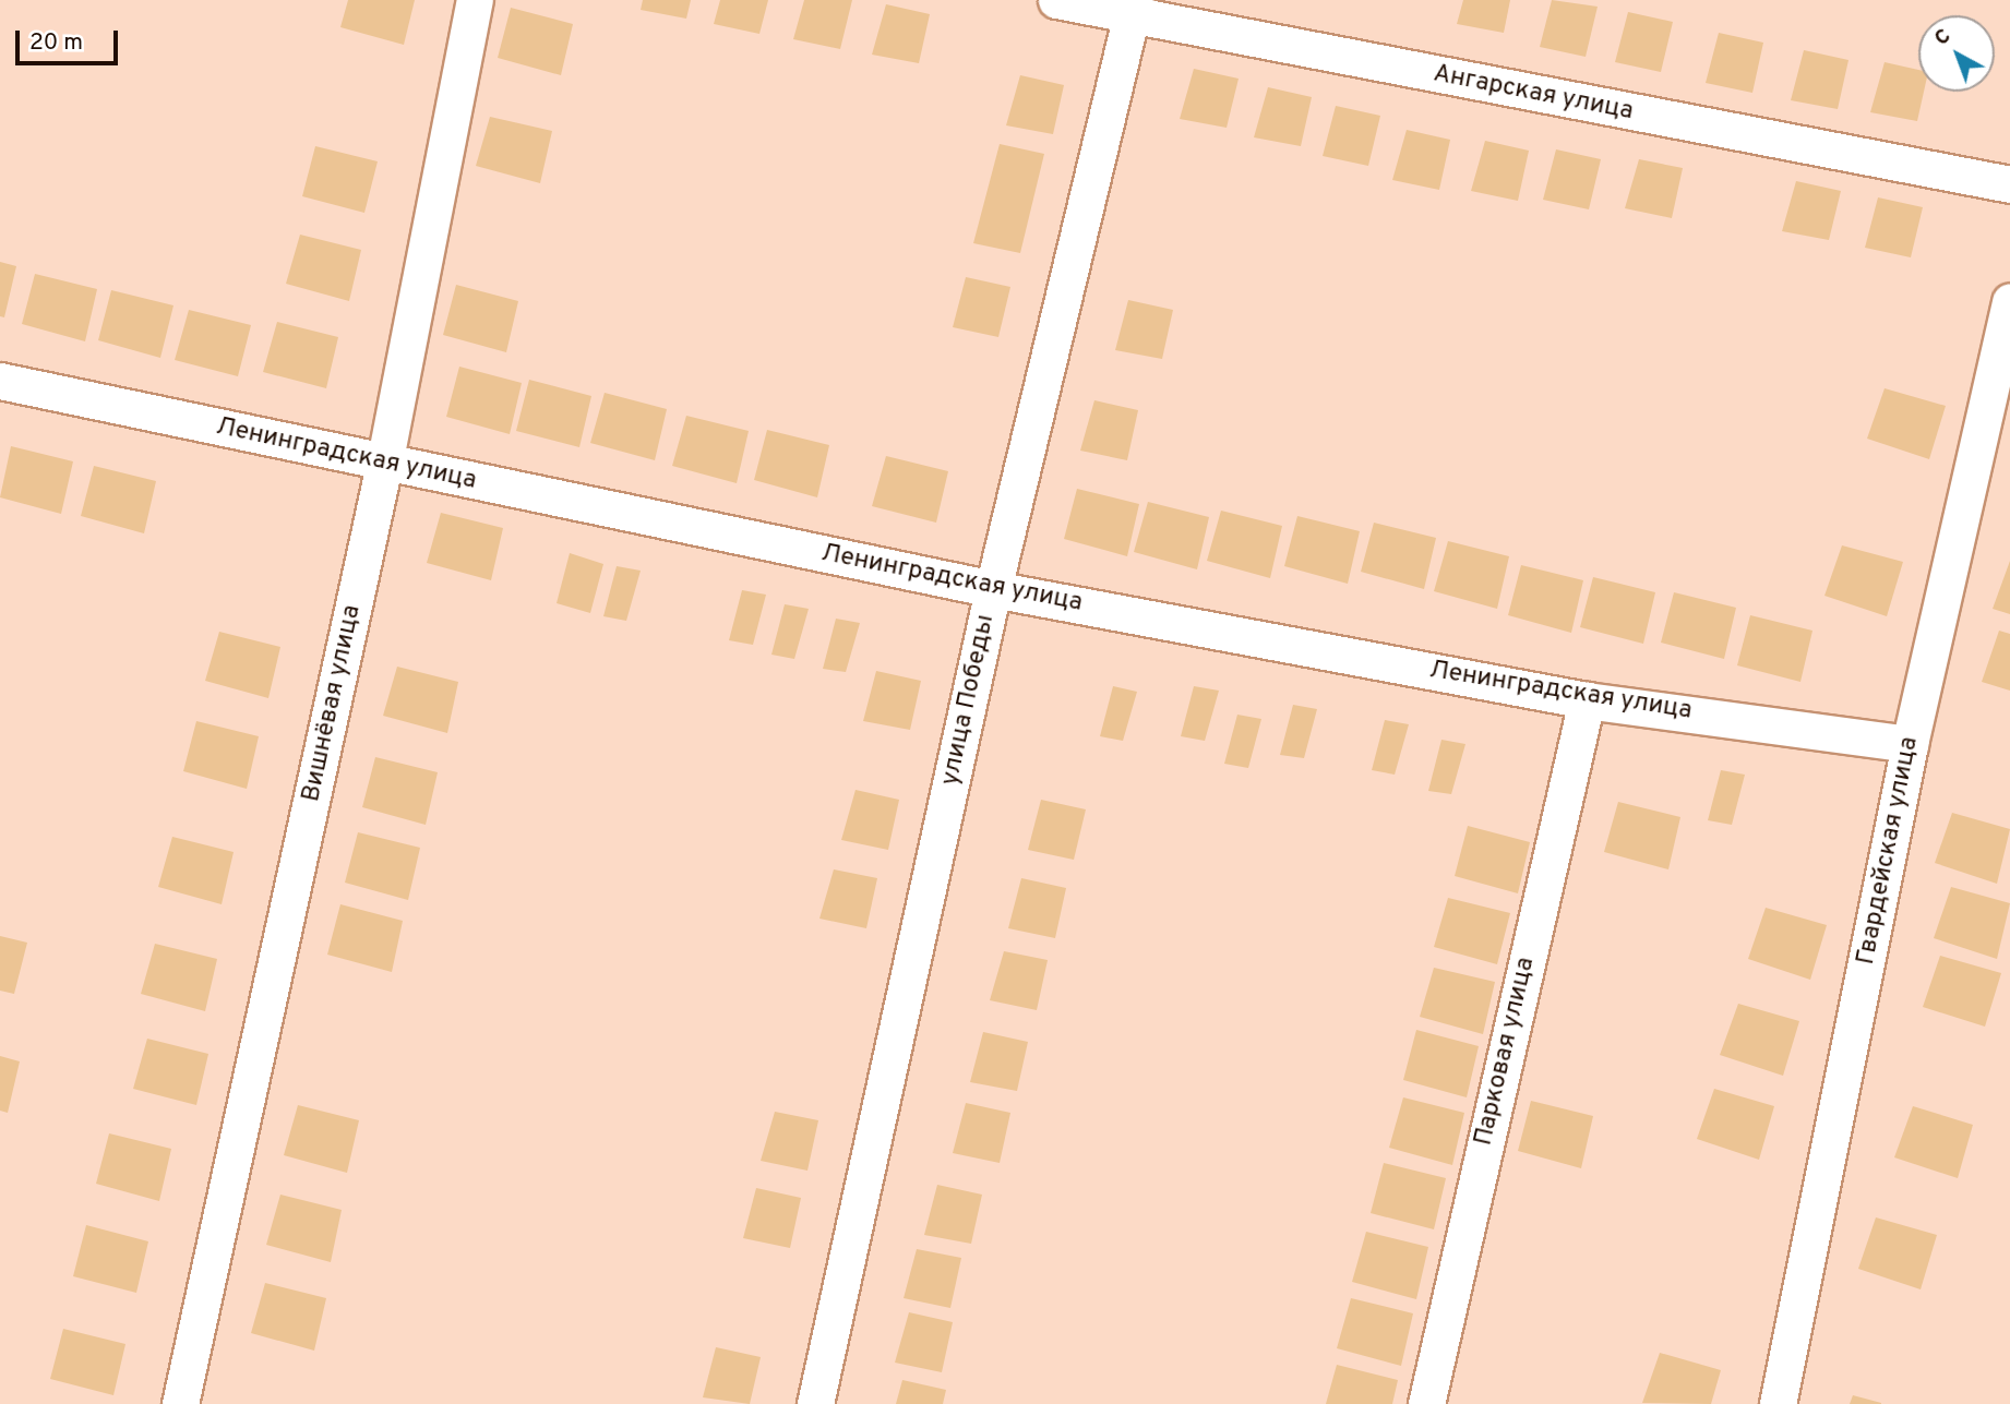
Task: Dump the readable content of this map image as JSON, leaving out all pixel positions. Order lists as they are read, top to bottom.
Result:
{
  "streets": {
    "street": [
      "Ангарская улица",
      "Ленинградская улица",
      "улица Победы",
      "Вишнёвая улица",
      "Гвардейская улица",
      "Парковая улица"
    ]
  },
  "crossings": [
    ["Ангарская улица", "улица Победы"],
    ["Ленинградская улица", "улица Победы"],
    ["Ленинградская улица", "Вишнёвая улица"],
    ["Ленинградская улица", "Гвардейская улица"],
    ["Ленинградская улица", "Парковая улица"]
  ],
  "scale_bar": "20 m",
  "north": "top left"
}
